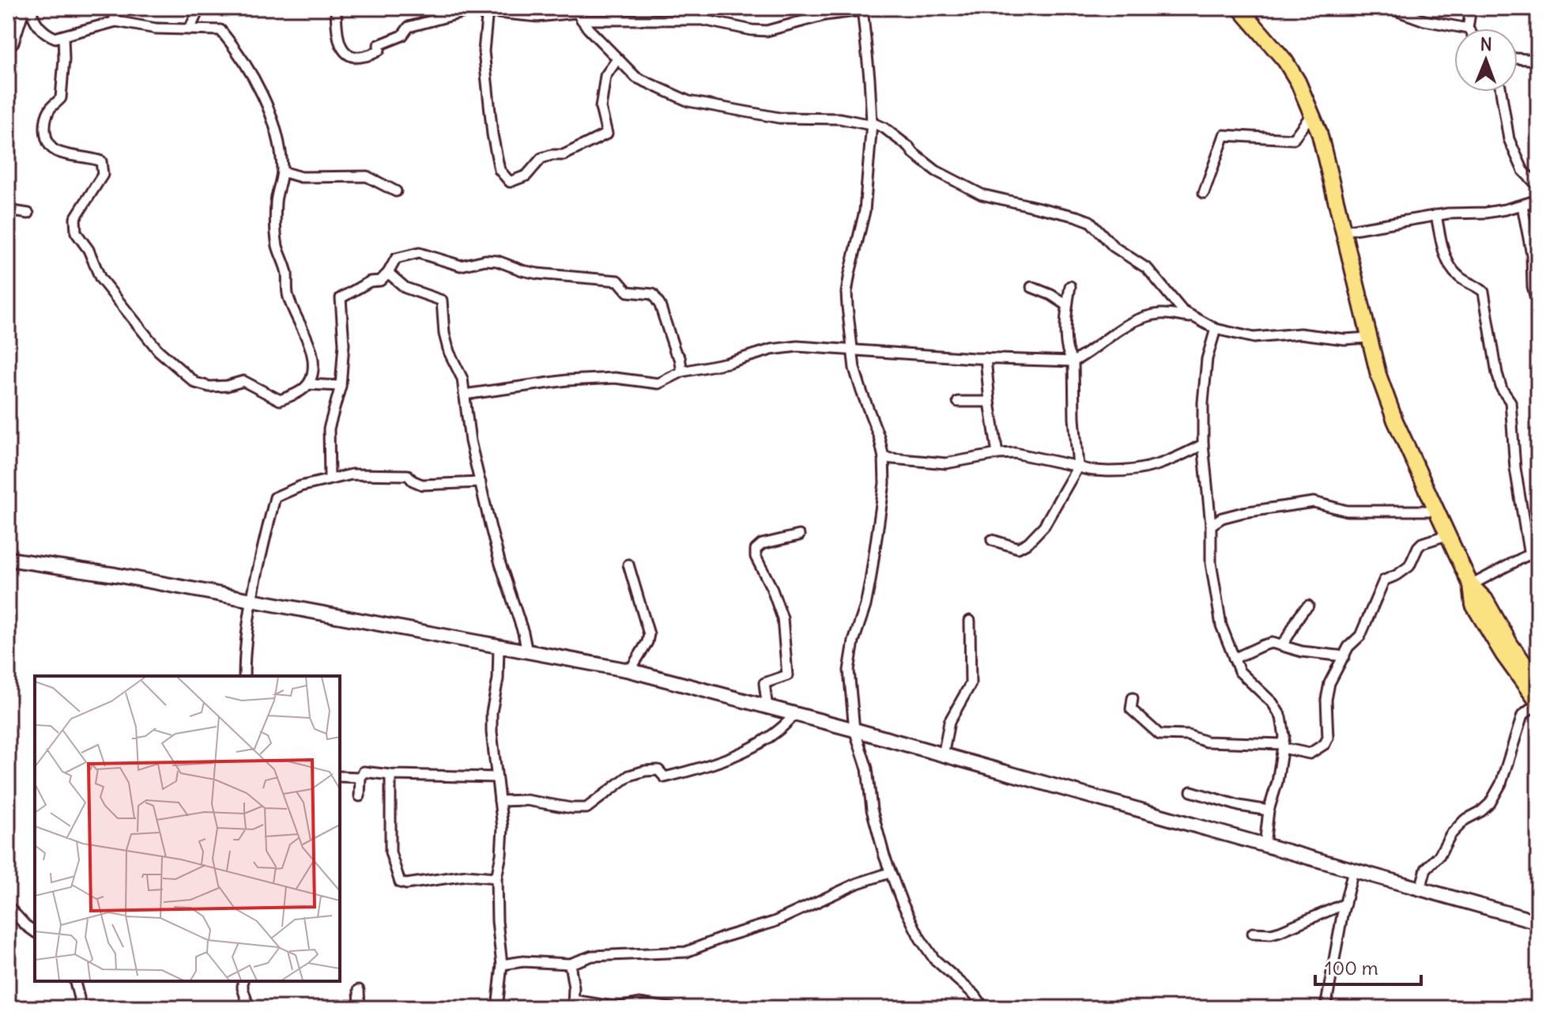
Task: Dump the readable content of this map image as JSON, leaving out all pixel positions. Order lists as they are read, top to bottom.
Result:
{
  "scale_bar": "100 m",
  "north": "top"
}
